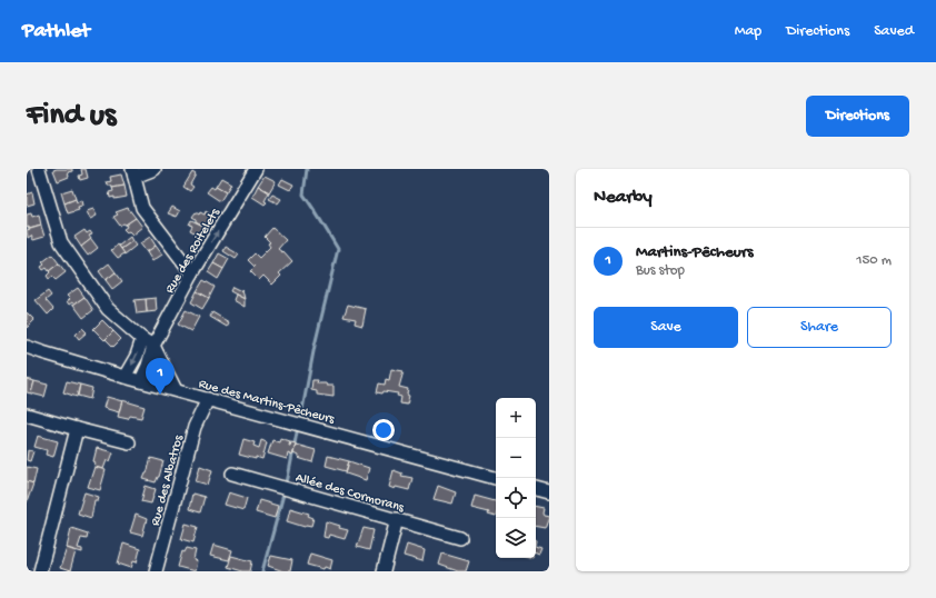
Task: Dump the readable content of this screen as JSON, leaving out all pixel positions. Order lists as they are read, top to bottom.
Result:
{
  "streets": {
    "street": [
      "Rue des Roitelets",
      "Rue des Martins-Pêcheurs",
      "Rue des Albatros",
      "Allée des Cormorans"
    ]
  },
  "crossings": [
    ["Rue des Roitelets", "Rue des Martins-Pêcheurs"],
    ["Rue des Martins-Pêcheurs", "Rue des Albatros"]
  ],
  "one_way": ["Rue des Roitelets"],
  "page": {
    "header": "Pathlet",
    "nav": ["Map", "Directions", "Saved"],
    "buttons": [
      "Directions",
      ["Save", "Share"]
    ],
    "title": "Find us",
    "heading": "Nearby",
    "list": [
      {
        "mark": "1",
        "name": "Martins-Pêcheurs",
        "note": "Bus stop",
        "value": "150 m"
      }
    ],
    "pins": "1",
    "map_buttons": ["+", "−"]
  }
}
